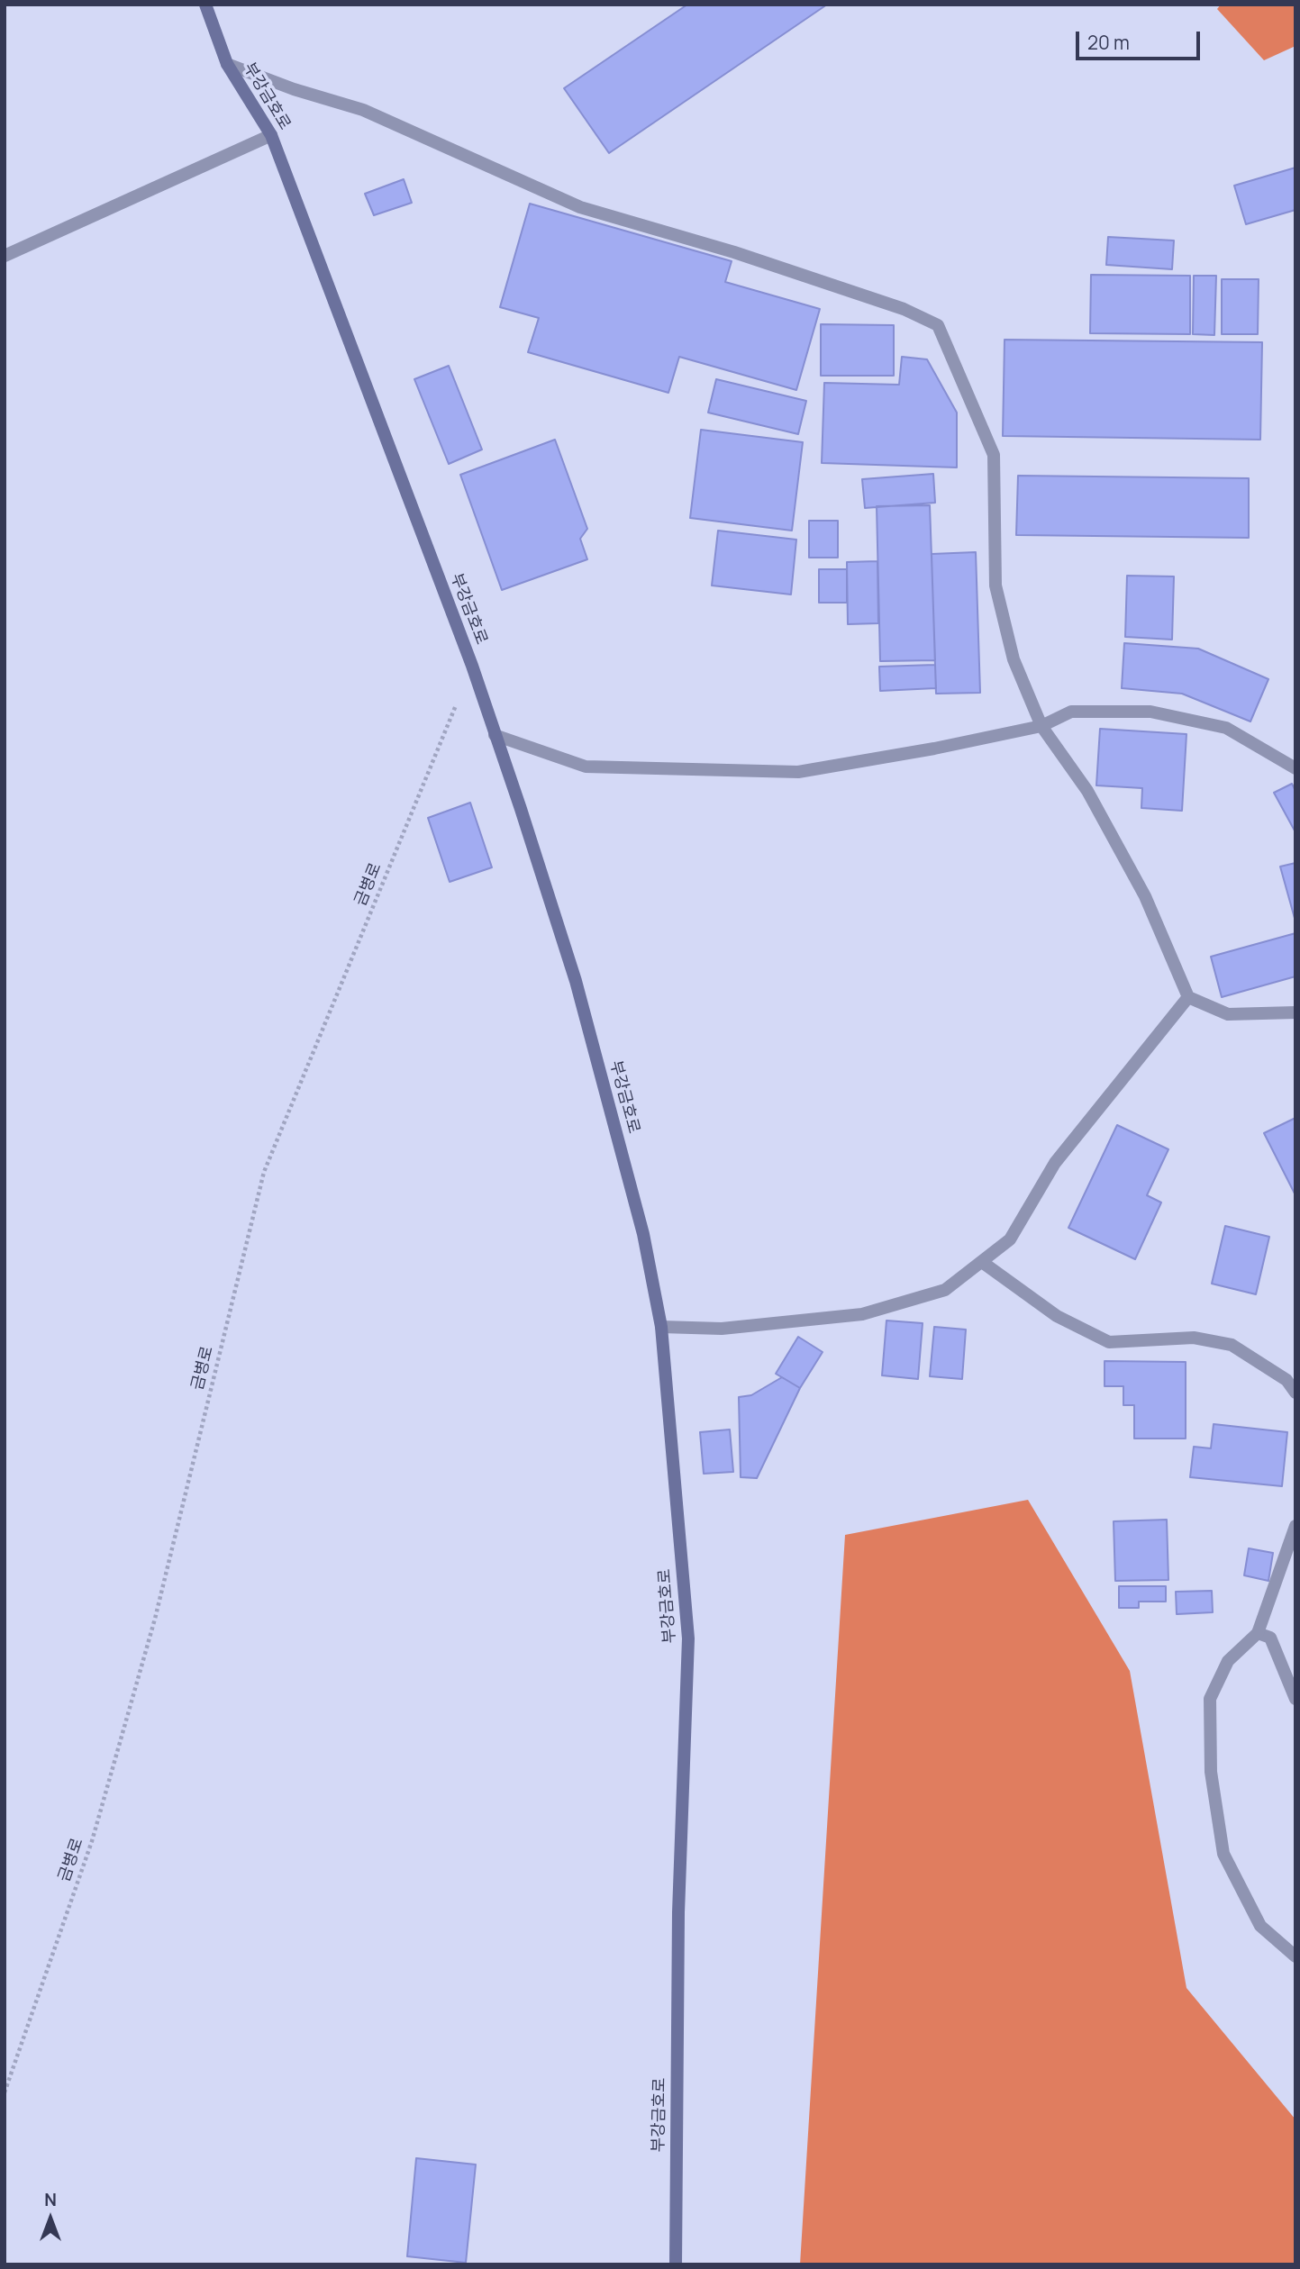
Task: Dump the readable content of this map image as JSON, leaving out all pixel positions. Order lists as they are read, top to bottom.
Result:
{
  "streets": {
    "street": ["부강금호로"],
    "path": ["금병로"]
  },
  "crossings": [
    ["부강금호로", "금병로"]
  ],
  "scale_bar": "20 m",
  "north": "top"
}
